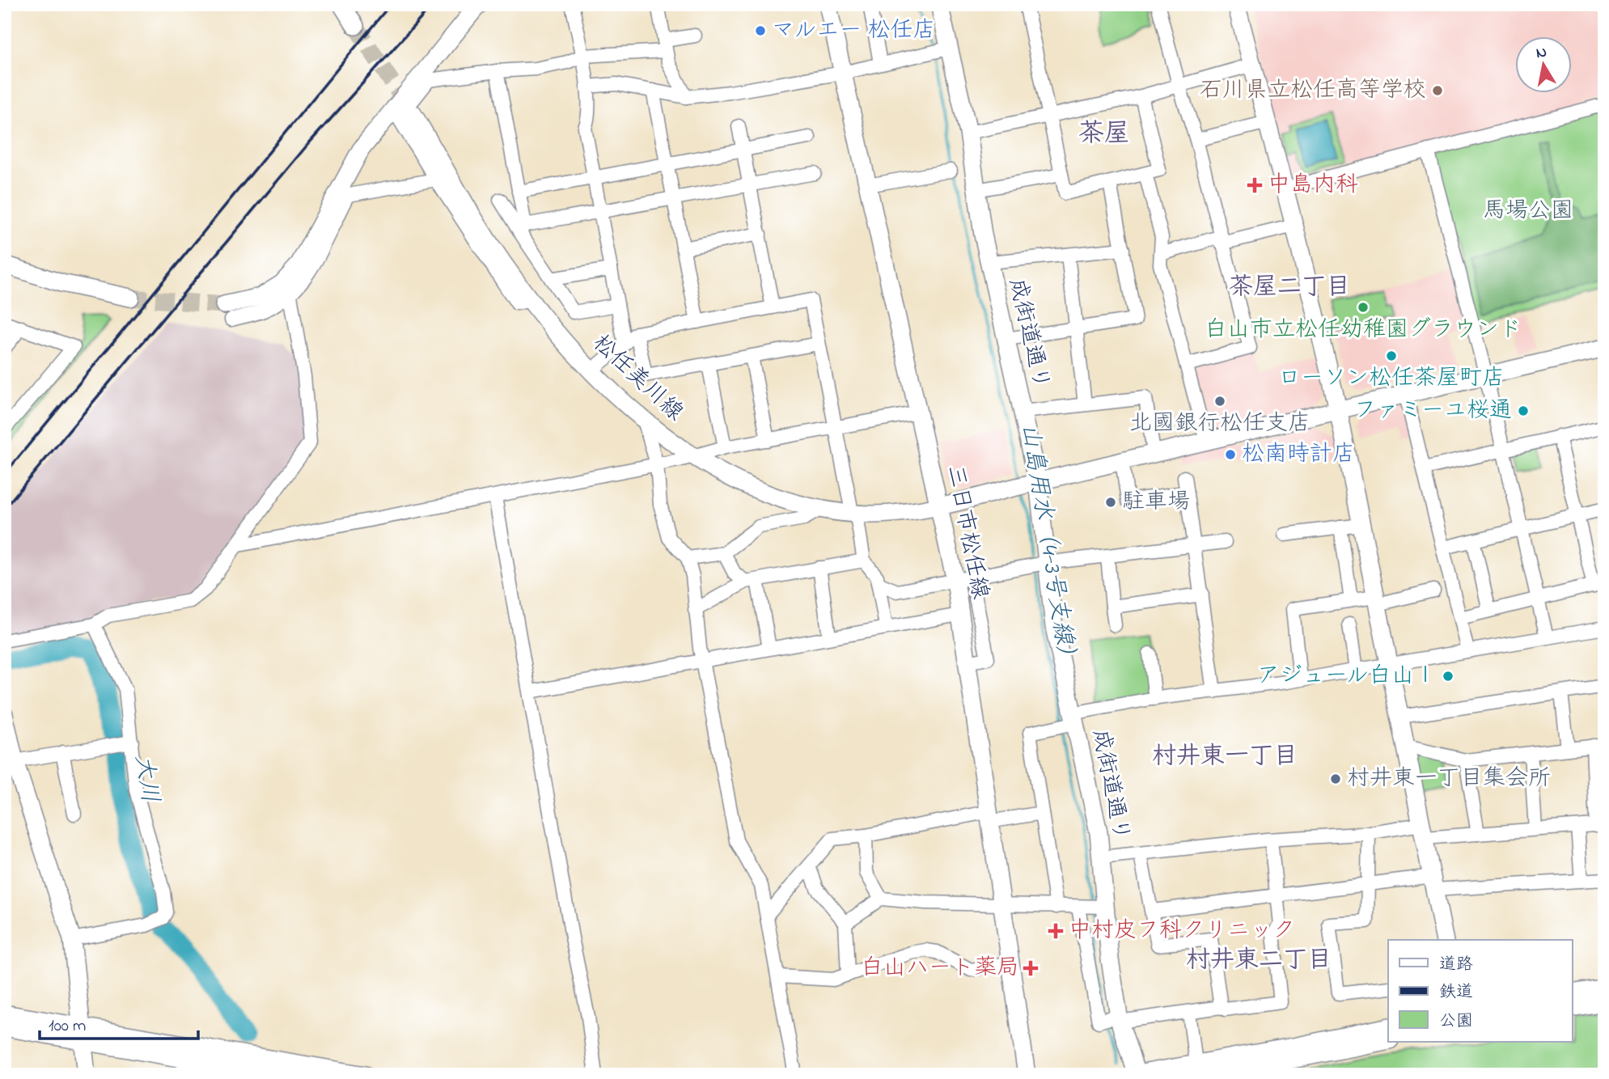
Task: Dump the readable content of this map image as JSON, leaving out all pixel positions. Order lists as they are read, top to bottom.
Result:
{
  "streets": {
    "street": ["成街道通り", "松任美川線", "三日市松任線"]
  },
  "crossings": [
    ["成街道通り", "松任美川線"],
    ["松任美川線", "三日市松任線"]
  ],
  "districts": [
    "茶屋",
    "茶屋二丁目",
    "村井東一丁目",
    "村井東二丁目"
  ],
  "water": ["山島用水（4-3号支線）", "大川"],
  "parks": ["馬場公園"],
  "places": {
    "other": [
      "マルエー 松任店",
      "石川県立松任高等学校",
      "白山市立松任幼稚園グラウンド",
      "ローソン松任茶屋町店",
      "北國銀行松任支店",
      "ファミーユ桜通",
      "松南時計店",
      "駐車場",
      "アジュール白山Ⅰ",
      "村井東一丁目集会所"
    ],
    "health": ["中島内科", "中村皮フ科クリニック", "白山ハート薬局"]
  },
  "legend": ["道路", "鉄道", "公園"],
  "scale_bar": "100 m",
  "north": "top"
}
